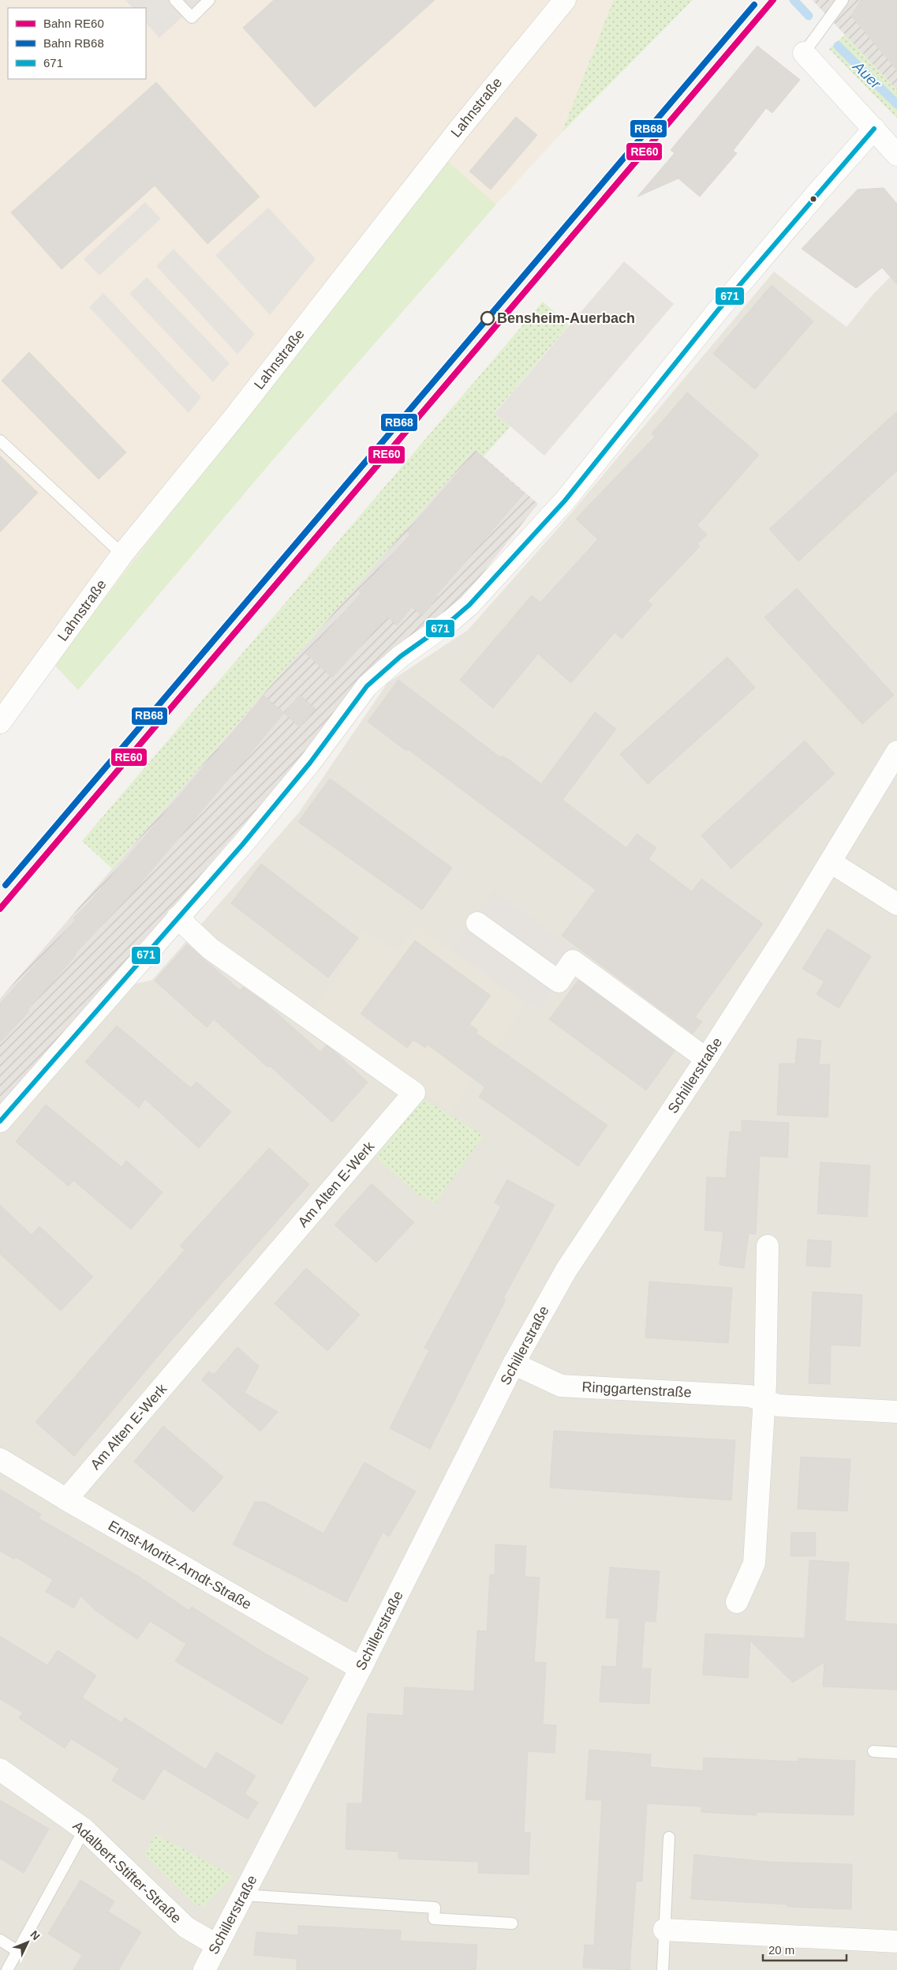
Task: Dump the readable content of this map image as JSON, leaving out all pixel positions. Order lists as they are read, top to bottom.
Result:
{
  "streets": {
    "street": [
      "Lahnstraße",
      "Schillerstraße",
      "Am Alten E-Werk",
      "Ringgartenstraße",
      "Ernst-Moritz-Arndt-Straße",
      "Adalbert-Stifter-Straße"
    ]
  },
  "crossings": [
    ["Schillerstraße", "Ringgartenstraße"],
    ["Schillerstraße", "Ernst-Moritz-Arndt-Straße"],
    ["Schillerstraße", "Adalbert-Stifter-Straße"],
    ["Am Alten E-Werk", "Ernst-Moritz-Arndt-Straße"]
  ],
  "water": ["Auer"],
  "places": ["Bensheim-Auerbach"],
  "lines": ["rail line RE60", "rail line RB68", "transit line 671"],
  "legend": ["Bahn RE60", "Bahn RB68", "671"],
  "scale_bar": "20 m",
  "north": "top right"
}
